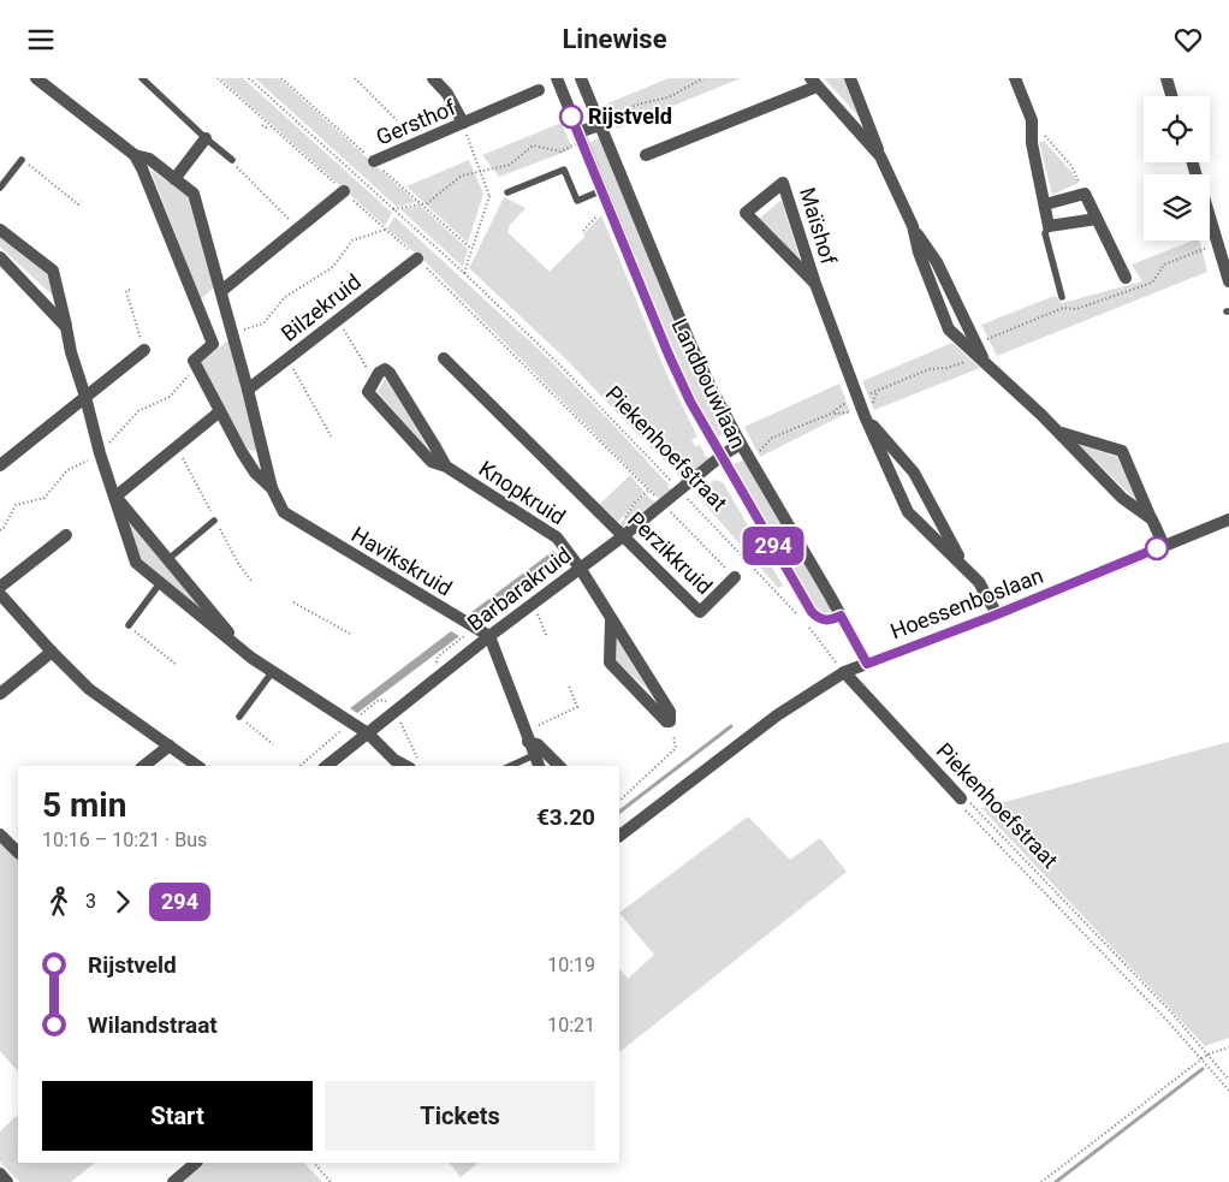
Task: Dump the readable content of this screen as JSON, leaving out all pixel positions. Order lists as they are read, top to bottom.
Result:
{
  "streets": {
    "street": [
      "Gersthof",
      "Maïshof",
      "Bilzekruid",
      "Landbouwlaan",
      "Piekenhoefstraat",
      "Knopkruid",
      "Perzikkruid",
      "Havikskruid",
      "Barbarakruid",
      "Hoessenboslaan"
    ]
  },
  "crossings": [
    ["Maïshof", "Hoessenboslaan"],
    ["Bilzekruid", "Perzikkruid"],
    ["Bilzekruid", "Havikskruid"],
    ["Landbouwlaan", "Barbarakruid"],
    ["Landbouwlaan", "Hoessenboslaan"],
    ["Piekenhoefstraat", "Barbarakruid"],
    ["Piekenhoefstraat", "Hoessenboslaan"],
    ["Knopkruid", "Barbarakruid"],
    ["Perzikkruid", "Barbarakruid"],
    ["Havikskruid", "Barbarakruid"]
  ],
  "places": ["Rijstveld"],
  "lines": ["bus line 294"],
  "page": {
    "header": "Linewise",
    "on_map": "294",
    "heading": ["5 min", "10:16 – 10:21 · Bus", "€3.20"],
    "legs": ["3", "294"],
    "list": [
      {
        "name": "Rijstveld",
        "value": "10:19"
      },
      {
        "name": "Wilandstraat",
        "value": "10:21"
      }
    ],
    "buttons": ["Start", "Tickets"]
  }
}
